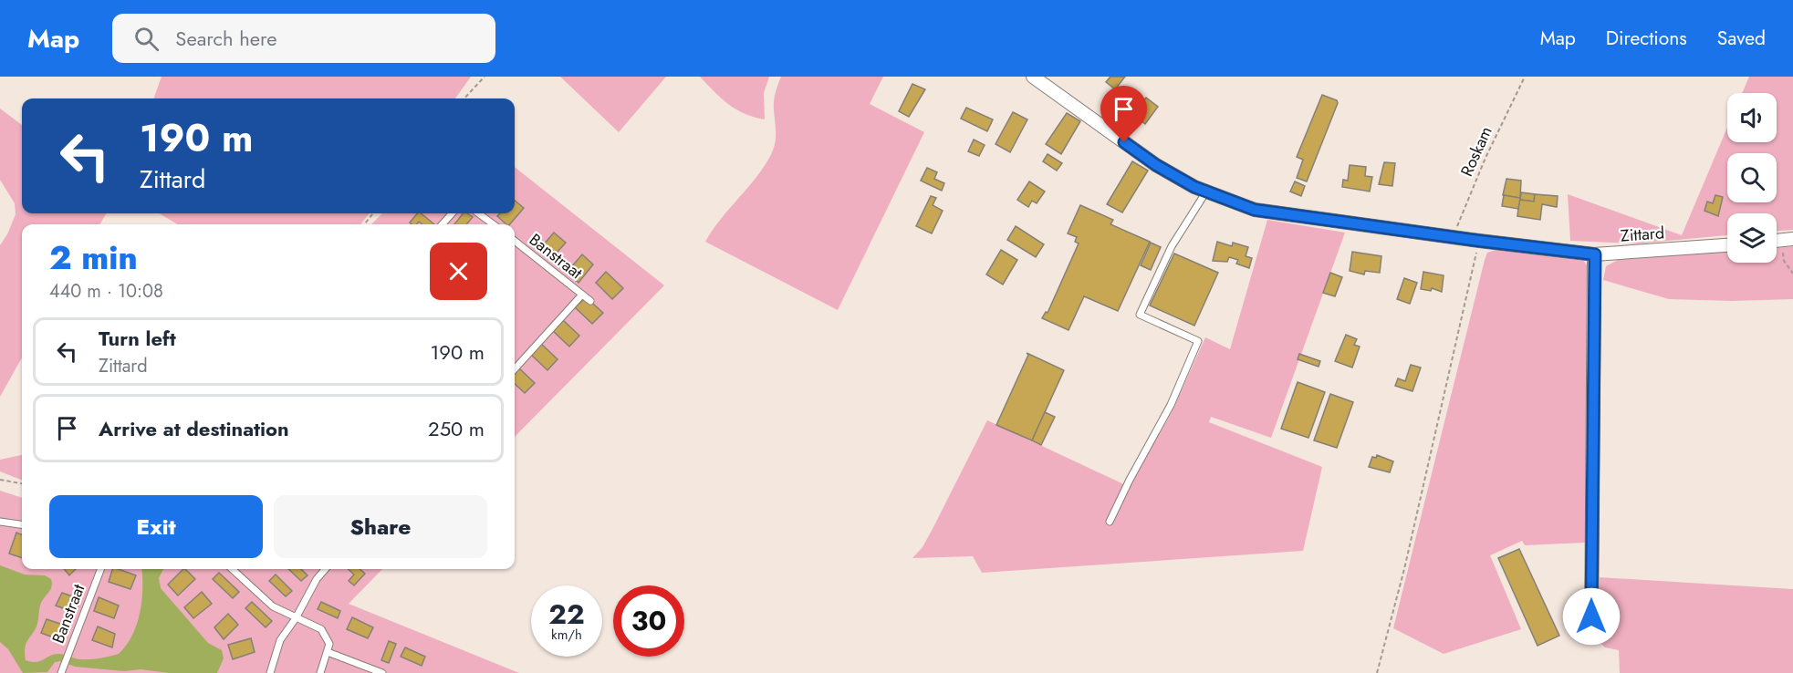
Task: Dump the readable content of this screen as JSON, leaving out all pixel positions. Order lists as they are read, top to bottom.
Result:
{
  "streets": {
    "street": ["Zittard"],
    "lane": ["Banstraat"],
    "path": ["Roskam"]
  },
  "crossings": [
    ["Roskam", "Zittard"]
  ],
  "page": {
    "header": "Map",
    "search": "Search here",
    "nav": ["Map", "Directions", "Saved"],
    "turn": ["190 m", "Zittard"],
    "heading": ["2 min", "440 m · 10:08"],
    "list": [
      {
        "name": "Turn left",
        "note": "Zittard",
        "value": "190 m"
      },
      {
        "name": "Arrive at destination",
        "value": "250 m"
      }
    ],
    "buttons": ["Exit", "Share"],
    "speed": "22 km/h",
    "limit": "30"
  }
}
